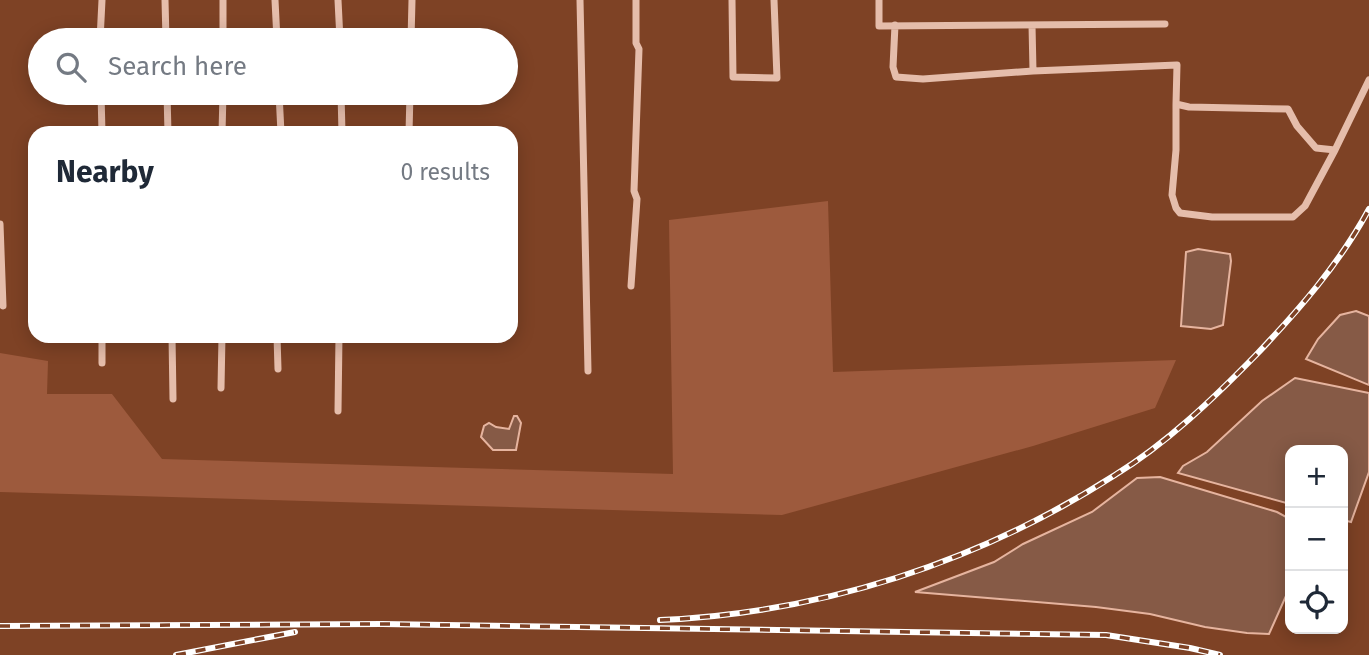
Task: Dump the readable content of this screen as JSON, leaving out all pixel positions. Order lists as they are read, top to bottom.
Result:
{
  "page": {
    "search": "Search here",
    "heading": ["Nearby", "0 results"],
    "map_buttons": ["+", "−"]
  }
}
